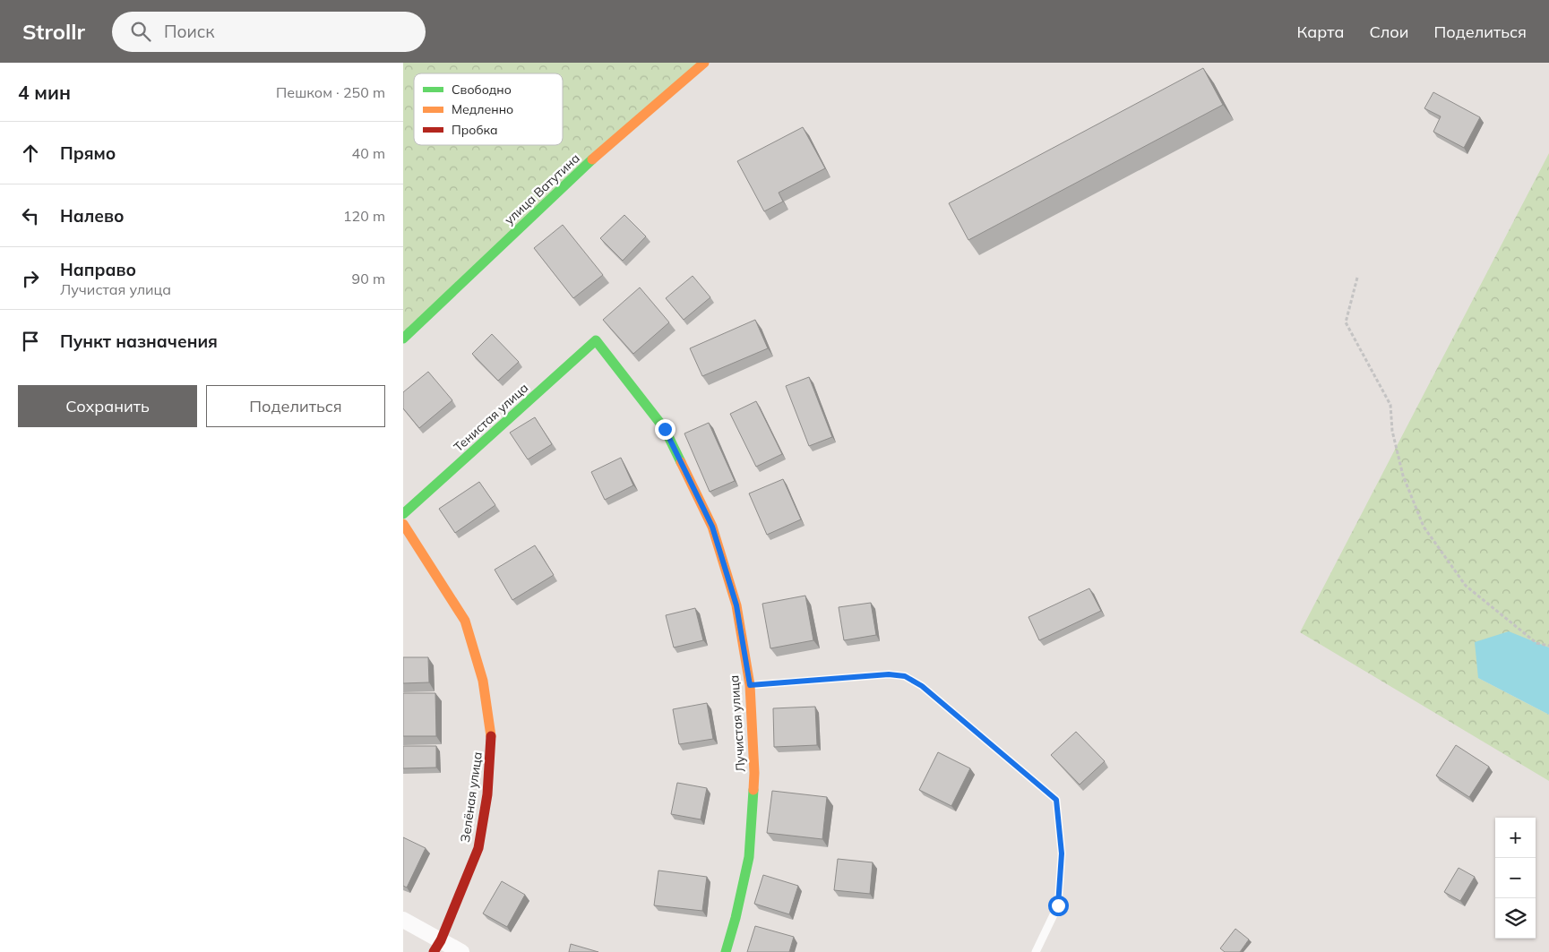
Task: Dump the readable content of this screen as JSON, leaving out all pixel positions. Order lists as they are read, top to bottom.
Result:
{
  "streets": {
    "street": [
      "улица Ватутина",
      "Тенистая улица",
      "Лучистая улица",
      "Зелёная улица"
    ]
  },
  "crossings": [
    ["Тенистая улица", "Лучистая улица"]
  ],
  "legend": ["Свободно", "Медленно", "Пробка"],
  "page": {
    "header": "Strollr",
    "search": "Поиск",
    "nav": ["Карта", "Слои", "Поделиться"],
    "heading": ["4 мин", "Пешком · 250 m"],
    "list": [
      ["Прямо", "40 m"],
      ["Налево", "120 m"],
      ["Направо", "Лучистая улица", "90 m"],
      "Пункт назначения"
    ],
    "buttons": ["Сохранить", "Поделиться"],
    "map_buttons": ["+", "−"]
  }
}
